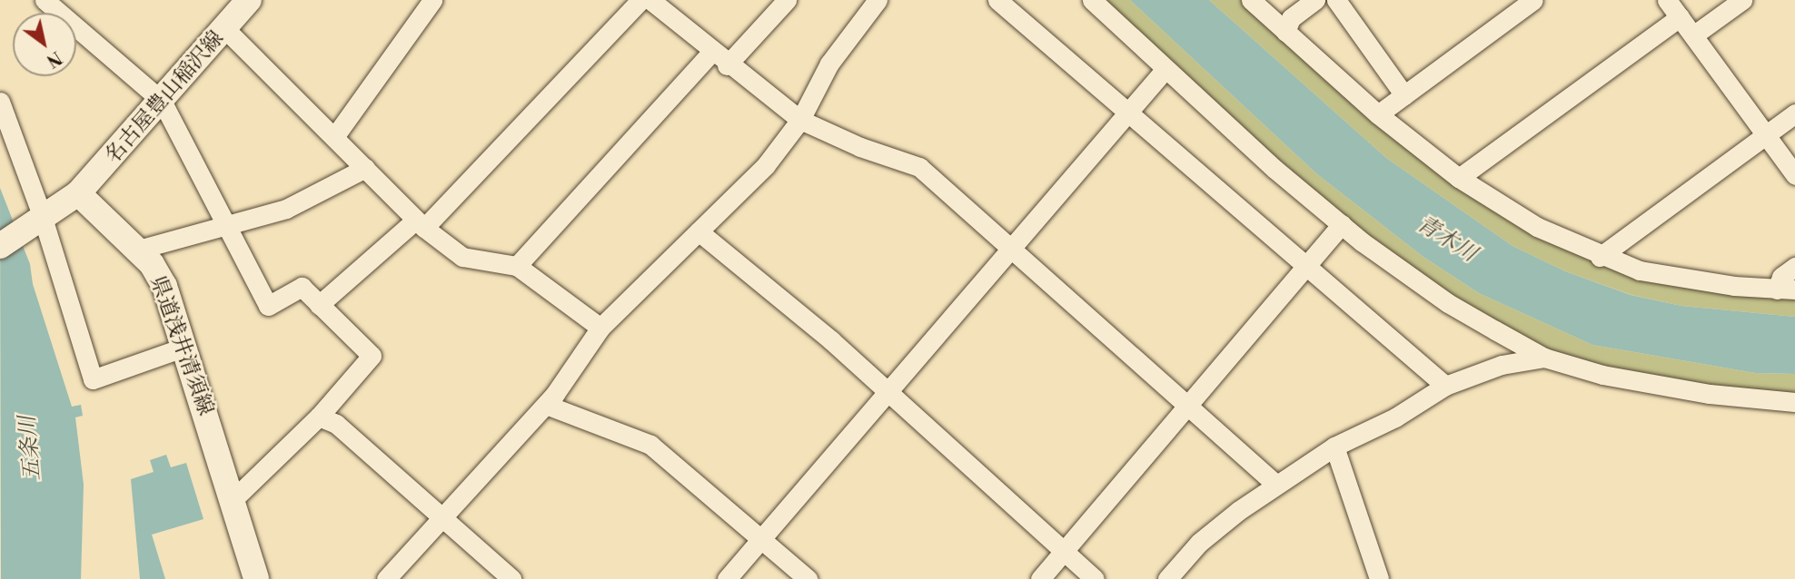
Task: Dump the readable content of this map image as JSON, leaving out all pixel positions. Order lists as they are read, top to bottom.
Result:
{
  "streets": {
    "main road": ["名古屋豊山稲沢線", "県道浅井清須線"]
  },
  "crossings": [
    ["名古屋豊山稲沢線", "県道浅井清須線"]
  ],
  "water": ["青木川", "五条川"],
  "north": "bottom right"
}
